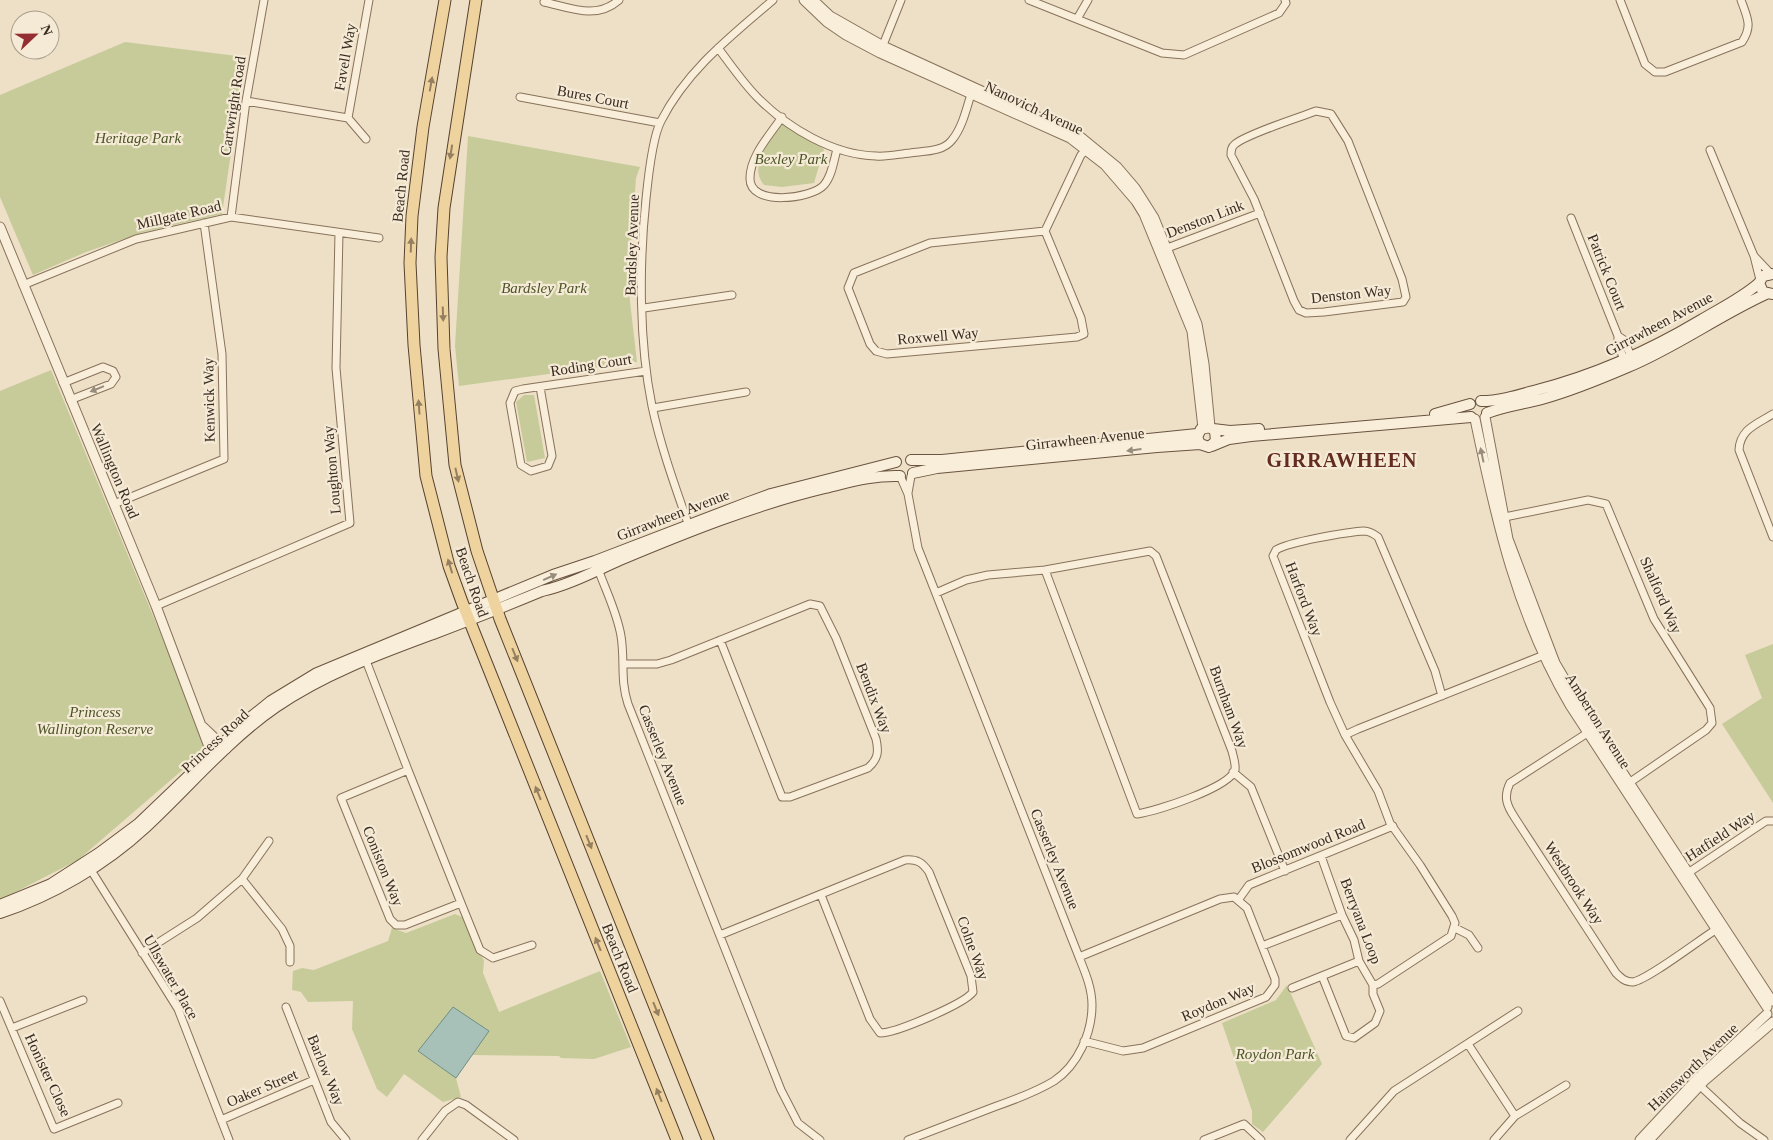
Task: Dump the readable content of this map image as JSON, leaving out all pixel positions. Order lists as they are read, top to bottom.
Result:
{
  "streets": {
    "main road": ["Beach Road", "Girrawheen Avenue", "Princess Road"],
    "street": [
      "Favell Way",
      "Bures Court",
      "Cartwright Road",
      "Nanovich Avenue",
      "Millgate Road",
      "Denston Link",
      "Bardsley Avenue",
      "Patrick Court",
      "Denston Way",
      "Roxwell Way",
      "Roding Court",
      "Kenwick Way",
      "Loughton Way",
      "Wallington Road",
      "Shalford Way",
      "Harford Way",
      "Bendix Way",
      "Burnham Way",
      "Amberton Avenue",
      "Casserley Avenue",
      "Hatfield Way",
      "Blossomwood Road",
      "Coniston Way",
      "Westbrook Way",
      "Berryana Loop",
      "Colne Way",
      "Ullswater Place",
      "Roydon Way",
      "Hainsworth Avenue",
      "Barlow Way",
      "Honister Close",
      "Oaker Street"
    ]
  },
  "crossings": [
    ["Bures Court", "Bardsley Avenue"],
    ["Cartwright Road", "Millgate Road"],
    ["Nanovich Avenue", "Denston Link"],
    ["Nanovich Avenue", "Girrawheen Avenue"],
    ["Beach Road", "Girrawheen Avenue"],
    ["Beach Road", "Princess Road"],
    ["Millgate Road", "Kenwick Way"],
    ["Millgate Road", "Loughton Way"],
    ["Millgate Road", "Wallington Road"],
    ["Denston Link", "Denston Way"],
    ["Bardsley Avenue", "Girrawheen Avenue"],
    ["Bardsley Avenue", "Roding Court"],
    ["Patrick Court", "Girrawheen Avenue"],
    ["Girrawheen Avenue", "Amberton Avenue"],
    ["Girrawheen Avenue", "Princess Road"],
    ["Girrawheen Avenue", "Casserley Avenue"],
    ["Kenwick Way", "Wallington Road"],
    ["Loughton Way", "Wallington Road"],
    ["Wallington Road", "Princess Road"],
    ["Shalford Way", "Amberton Avenue"],
    ["Bendix Way", "Casserley Avenue"],
    ["Burnham Way", "Casserley Avenue"],
    ["Amberton Avenue", "Hatfield Way"],
    ["Amberton Avenue", "Westbrook Way"],
    ["Amberton Avenue", "Hainsworth Avenue"],
    ["Princess Road", "Ullswater Place"],
    ["Casserley Avenue", "Colne Way"],
    ["Casserley Avenue", "Roydon Way"],
    ["Blossomwood Road", "Berryana Loop"],
    ["Blossomwood Road", "Roydon Way"],
    ["Ullswater Place", "Oaker Street"],
    ["Barlow Way", "Oaker Street"]
  ],
  "districts": ["GIRRAWHEEN"],
  "parks": [
    "Heritage Park",
    "Bexley Park",
    "Bardsley Park",
    "Princess Wallington Reserve",
    "Roydon Park"
  ],
  "north": "right"
}
